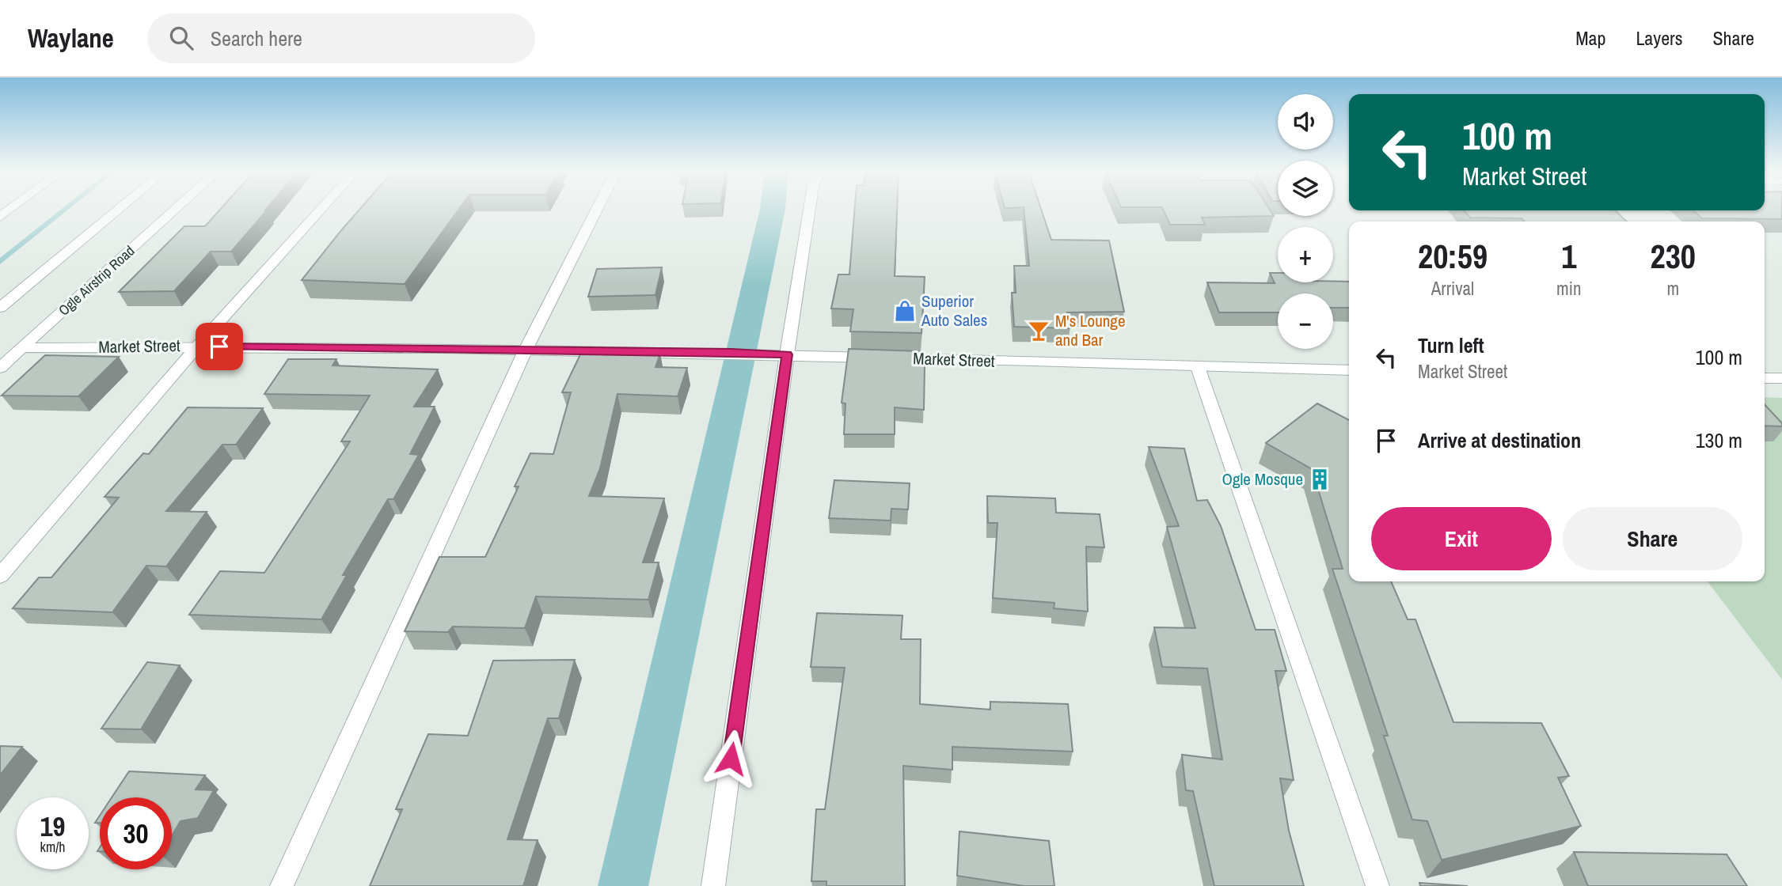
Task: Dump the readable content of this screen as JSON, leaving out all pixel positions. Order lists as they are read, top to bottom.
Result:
{
  "streets": {
    "street": ["Ogle Airstrip Road", "Market Street"]
  },
  "crossings": [
    ["Ogle Airstrip Road", "Market Street"]
  ],
  "places": {
    "shop": ["Superior Auto Sales"],
    "bar": ["M's Lounge and Bar"],
    "building": ["Ogle Mosque"]
  },
  "page": {
    "header": "Waylane",
    "search": "Search here",
    "nav": ["Map", "Layers", "Share"],
    "map_buttons": ["+", "−"],
    "turn": ["100 m", "Market Street"],
    "eta": [
      "20:59",
      "Arrival",
      "1",
      "min",
      "230",
      "m"
    ],
    "list": [
      {
        "name": "Turn left",
        "note": "Market Street",
        "value": "100 m"
      },
      {
        "name": "Arrive at destination",
        "value": "130 m"
      }
    ],
    "buttons": ["Exit", "Share"],
    "speed": "19 km/h",
    "limit": "30"
  }
}
